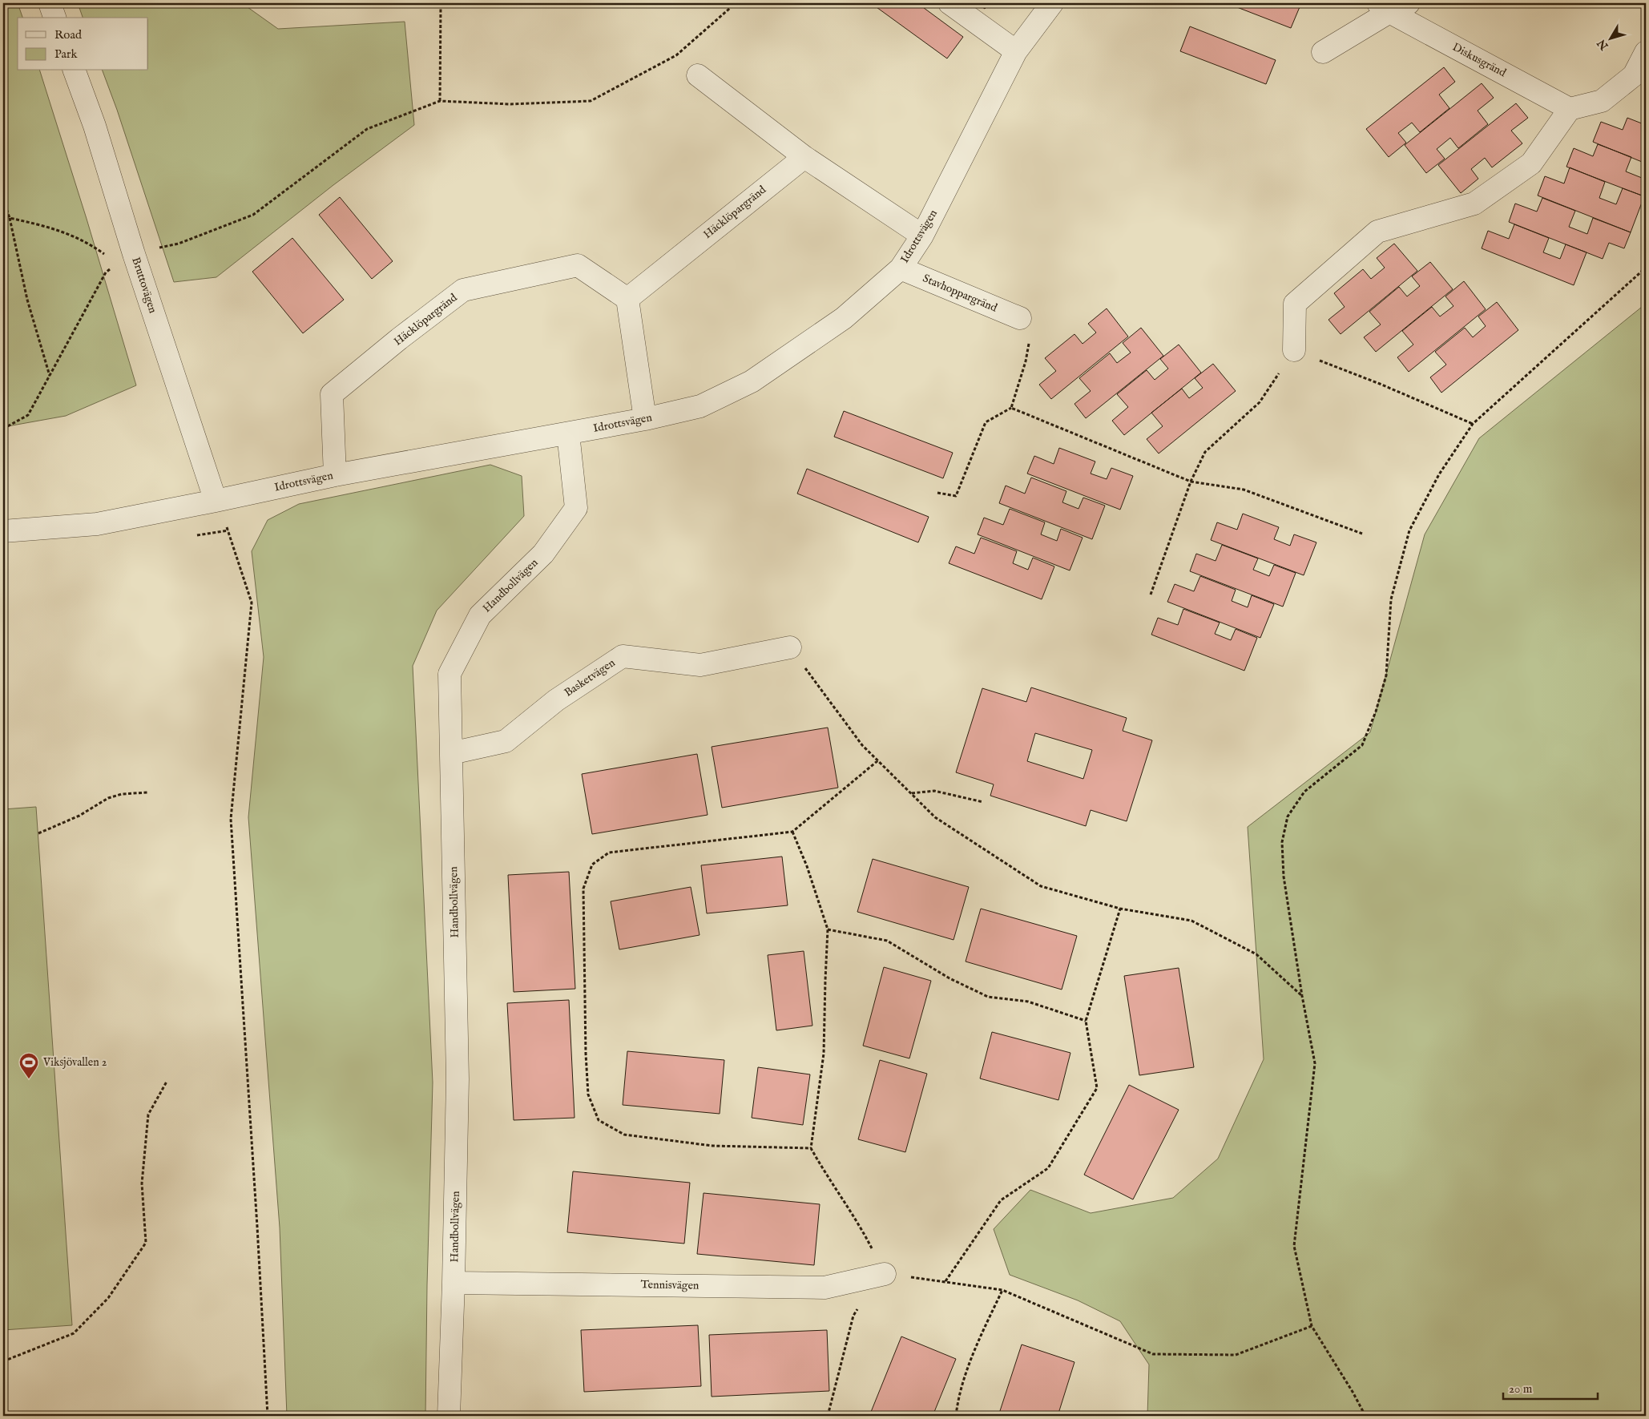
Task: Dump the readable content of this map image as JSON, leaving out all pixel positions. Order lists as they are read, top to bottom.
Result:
{
  "streets": {
    "street": [
      "Diskusgränd",
      "Häcklöpargränd",
      "Idrottsvägen",
      "Bruttovägen",
      "Stavhoppargränd",
      "Handbollvägen",
      "Basketvägen",
      "Tennisvägen"
    ]
  },
  "crossings": [
    ["Häcklöpargränd", "Idrottsvägen"],
    ["Idrottsvägen", "Bruttovägen"],
    ["Idrottsvägen", "Stavhoppargränd"],
    ["Idrottsvägen", "Handbollvägen"],
    ["Handbollvägen", "Basketvägen"],
    ["Handbollvägen", "Tennisvägen"]
  ],
  "places": {
    "sports": ["Viksjövallen 2"]
  },
  "legend": ["Road", "Park"],
  "scale_bar": "20 m",
  "north": "bottom left"
}
